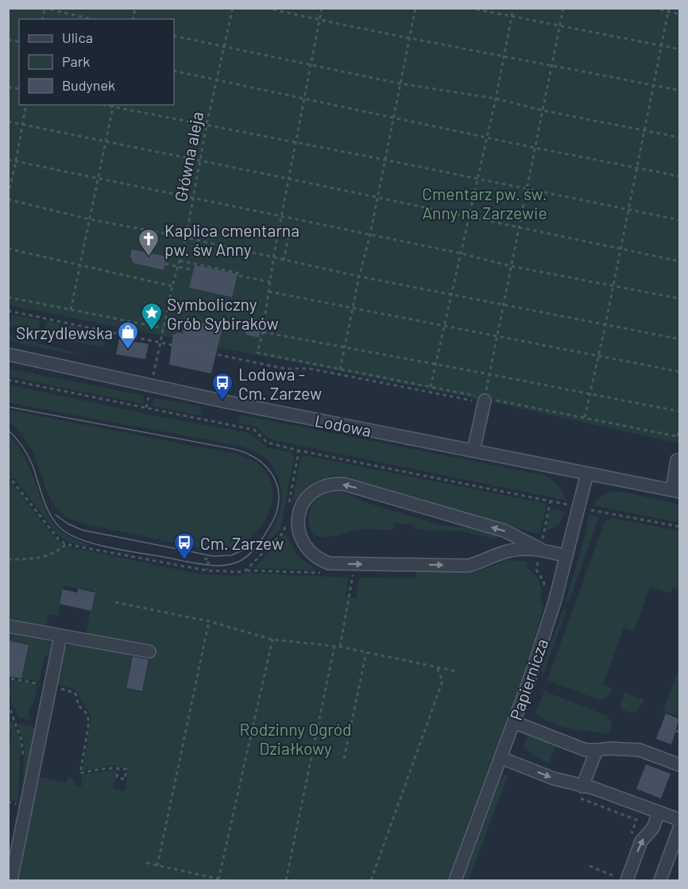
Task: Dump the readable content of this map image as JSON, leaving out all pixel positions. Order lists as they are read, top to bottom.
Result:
{
  "streets": {
    "street": ["Lodowa", "Papiernicza"],
    "path": ["Główna aleja"]
  },
  "crossings": [
    ["Lodowa", "Papiernicza"]
  ],
  "parks": ["Cmentarz pw. św. Anny na Zarzewie", "Rodzinny Ogród Działkowy"],
  "places": {
    "church": ["Kaplica cmentarna pw. św Anny"],
    "place": ["Symboliczny Grób Sybiraków"],
    "shop": ["Skrzydlewska"],
    "bus stop": ["Lodowa - Cm. Zarzew", "Cm. Zarzew"]
  },
  "legend": ["Ulica", "Park", "Budynek"]
}
